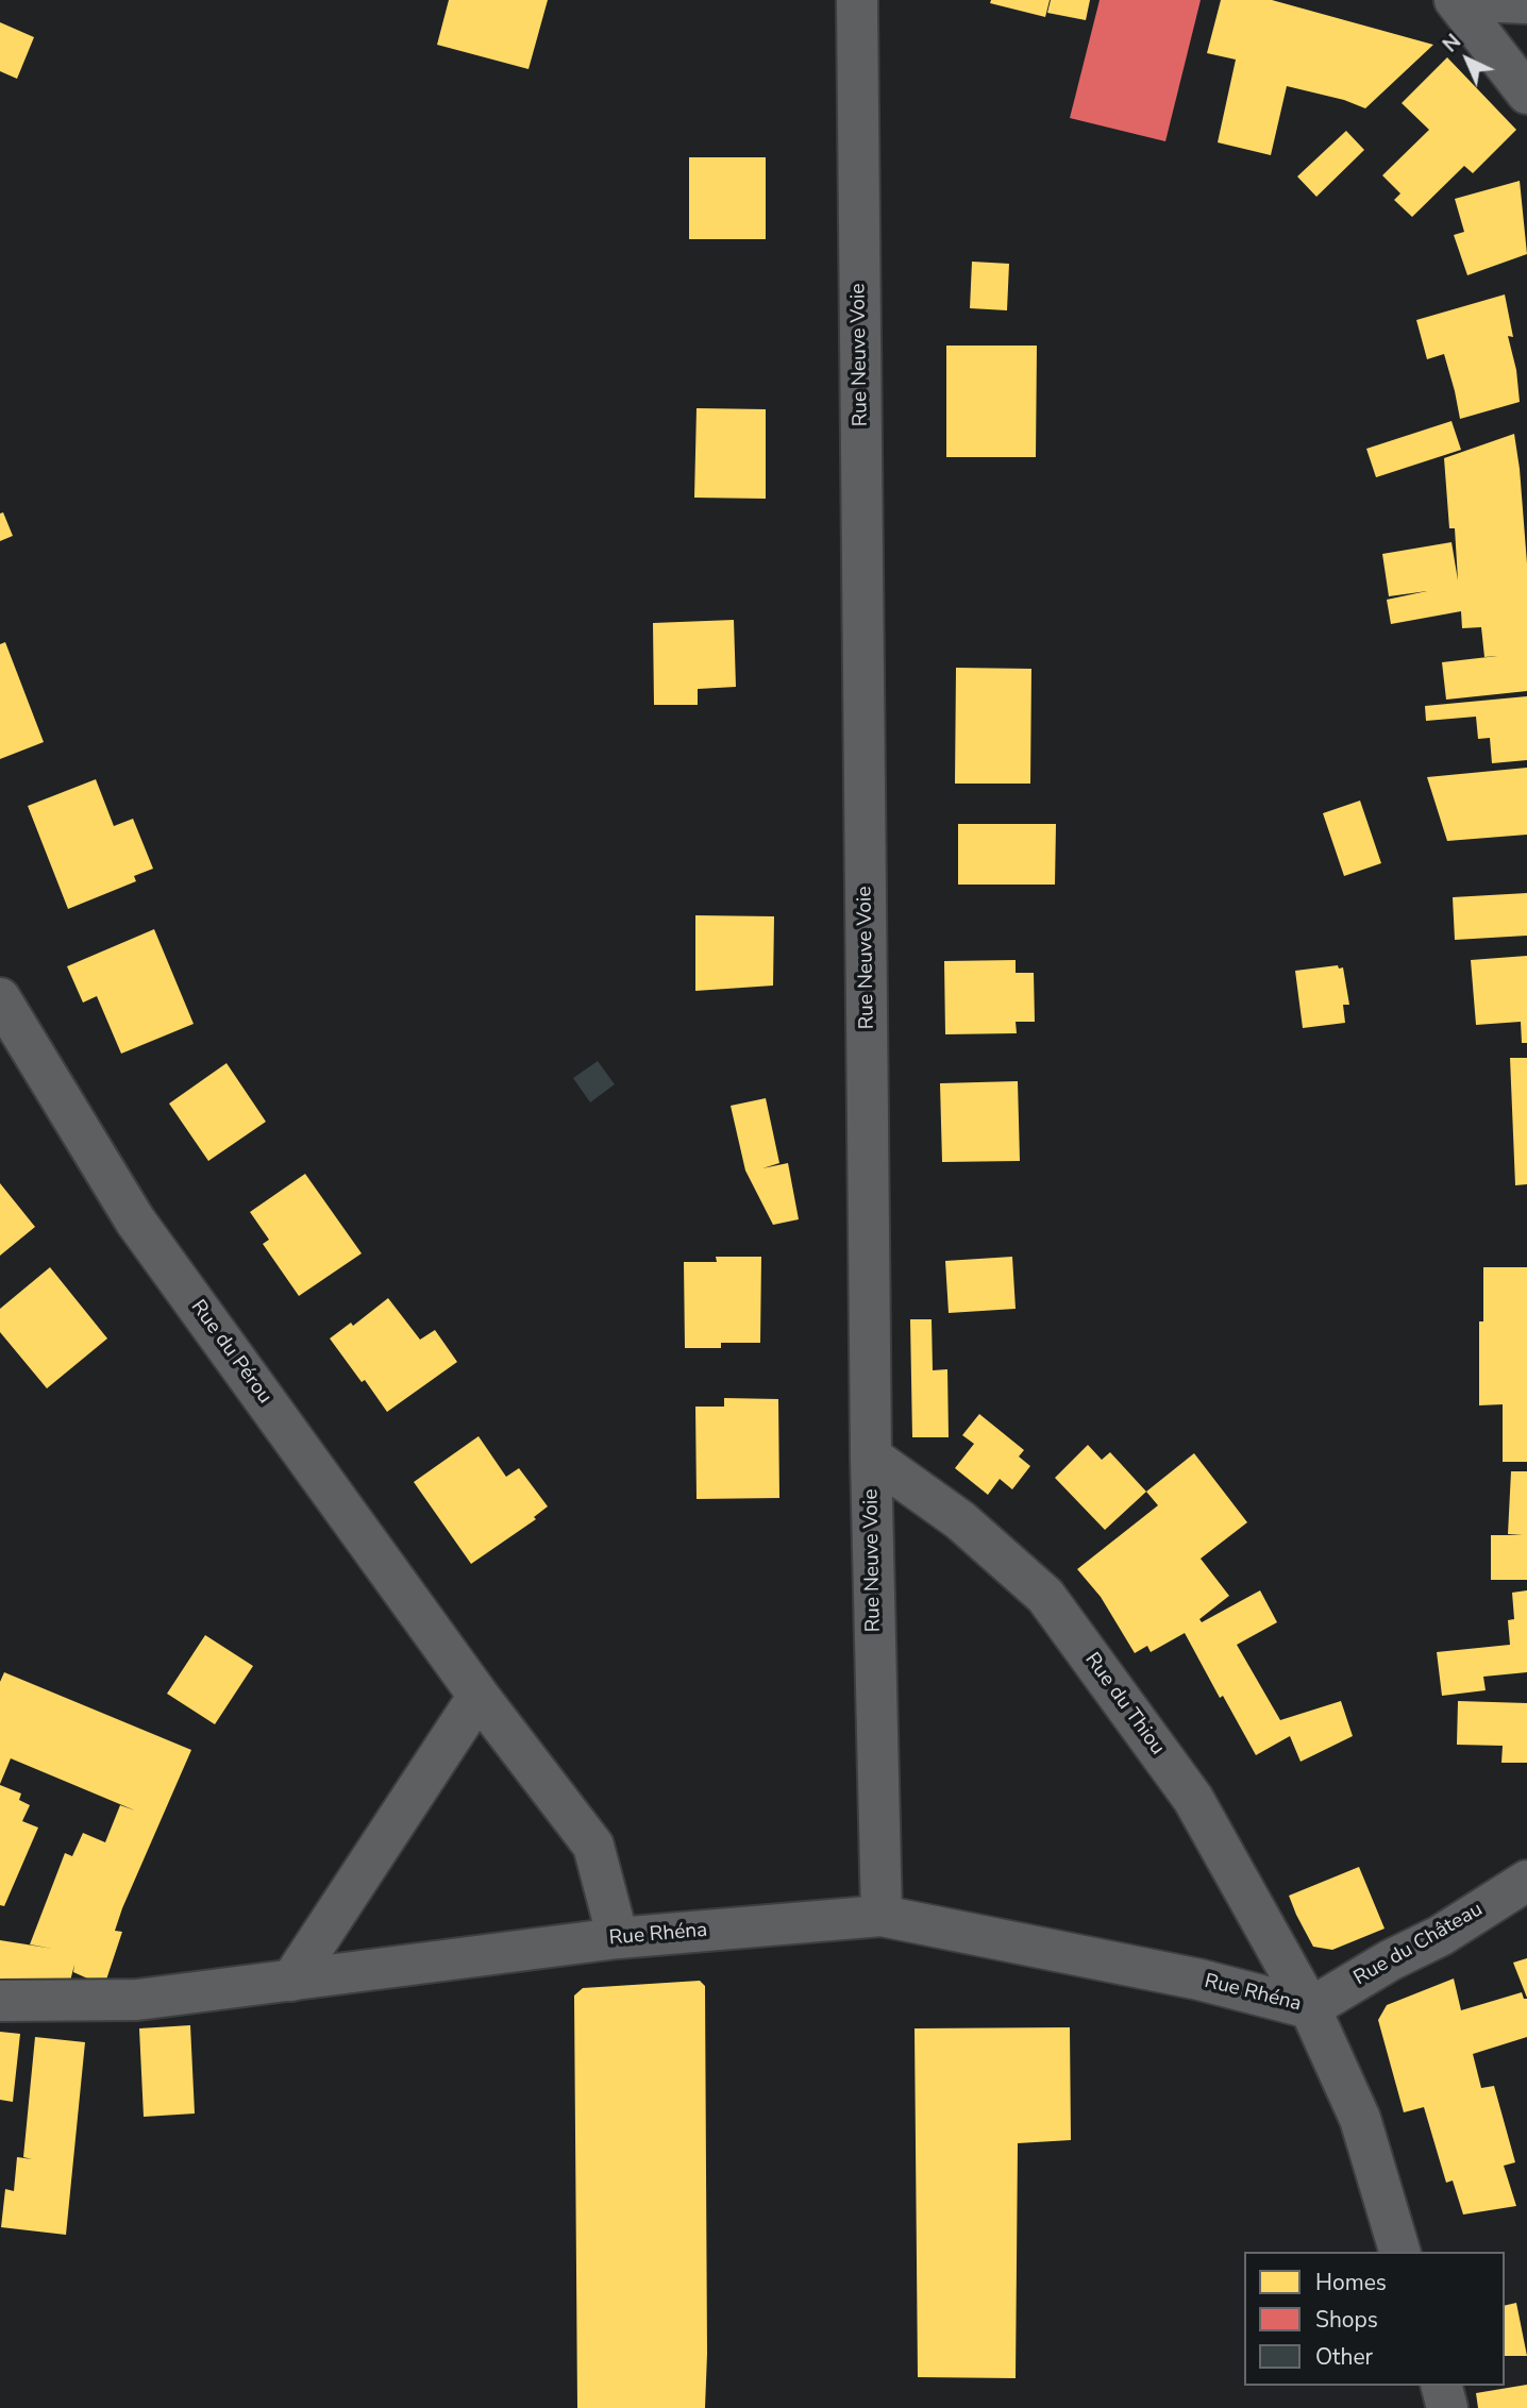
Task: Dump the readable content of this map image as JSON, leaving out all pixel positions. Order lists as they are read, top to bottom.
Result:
{
  "streets": {
    "street": [
      "Rue Neuve Voie",
      "Rue du Pérou",
      "Rue du Thiou",
      "Rue Rhéna",
      "Rue du Château"
    ]
  },
  "crossings": [
    ["Rue Neuve Voie", "Rue du Thiou"],
    ["Rue Neuve Voie", "Rue Rhéna"],
    ["Rue du Pérou", "Rue Rhéna"],
    ["Rue du Thiou", "Rue Rhéna"],
    ["Rue du Thiou", "Rue du Château"],
    ["Rue Rhéna", "Rue du Château"]
  ],
  "legend": ["Homes", "Shops", "Other"],
  "north": "top left"
}
